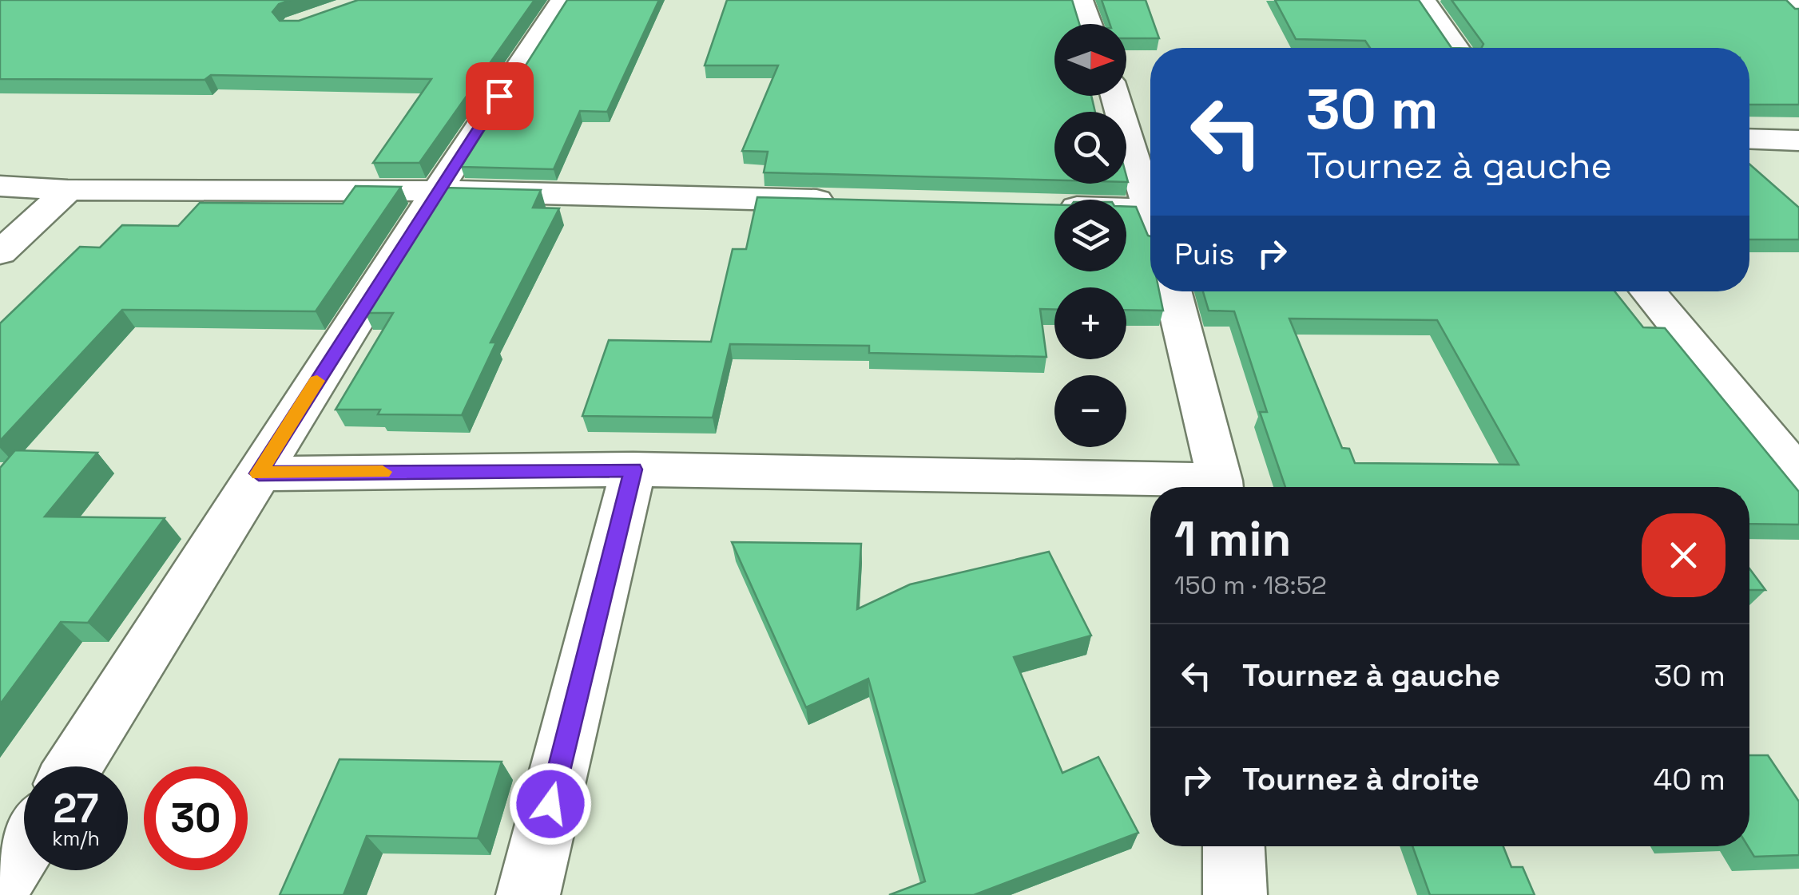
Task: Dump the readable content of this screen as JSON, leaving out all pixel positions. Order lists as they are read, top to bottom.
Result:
{
  "north": "right",
  "page": {
    "map_buttons": ["+", "−"],
    "turn": ["30 m", "Tournez à gauche"],
    "then": "Puis",
    "heading": ["1 min", "150 m · 18:52"],
    "list": [
      {
        "name": "Tournez à gauche",
        "value": "30 m"
      },
      {
        "name": "Tournez à droite",
        "value": "40 m"
      }
    ],
    "speed": "27 km/h",
    "limit": "30"
  }
}
